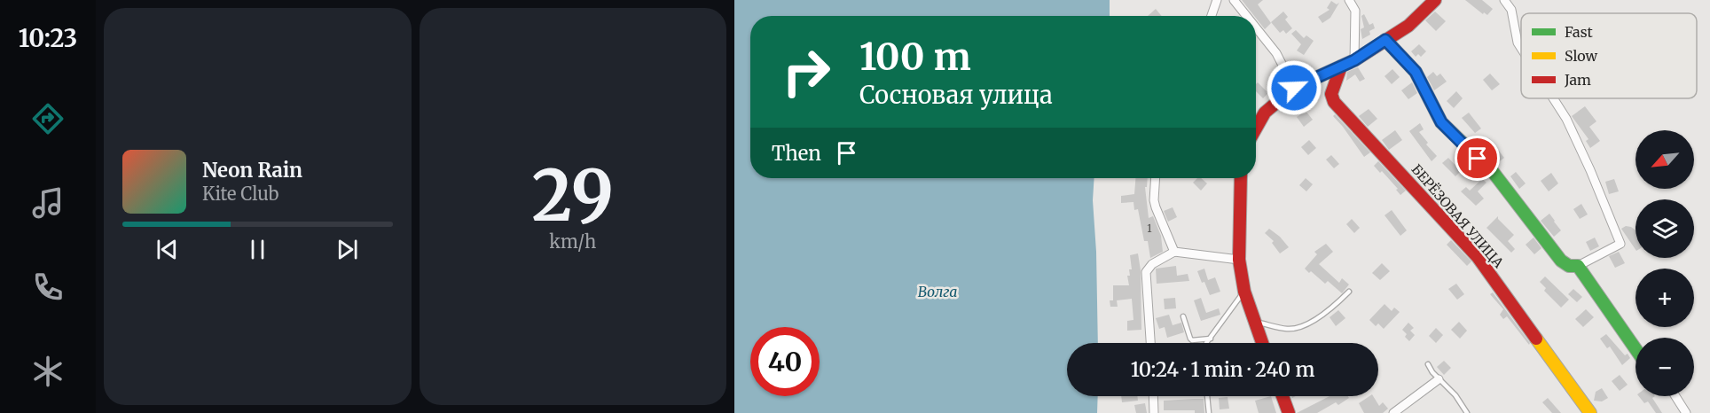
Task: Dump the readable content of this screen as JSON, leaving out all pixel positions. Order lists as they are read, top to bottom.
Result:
{
  "streets": {
    "street": ["БЕРЁЗОВАЯ УЛИЦА"]
  },
  "water": ["Волга"],
  "house_numbers": ["1"],
  "legend": ["Fast", "Slow", "Jam"],
  "north": "bottom left",
  "page": {
    "tabs": "10:23",
    "tile": ["29", "km/h"],
    "turn": ["100 m", "Сосновая улица"],
    "then": "Then",
    "map_buttons": ["+", "−"],
    "song": ["Neon Rain", "Kite Club"],
    "limit": "40",
    "trip": "10:24 · 1 min · 240 m"
  }
}
